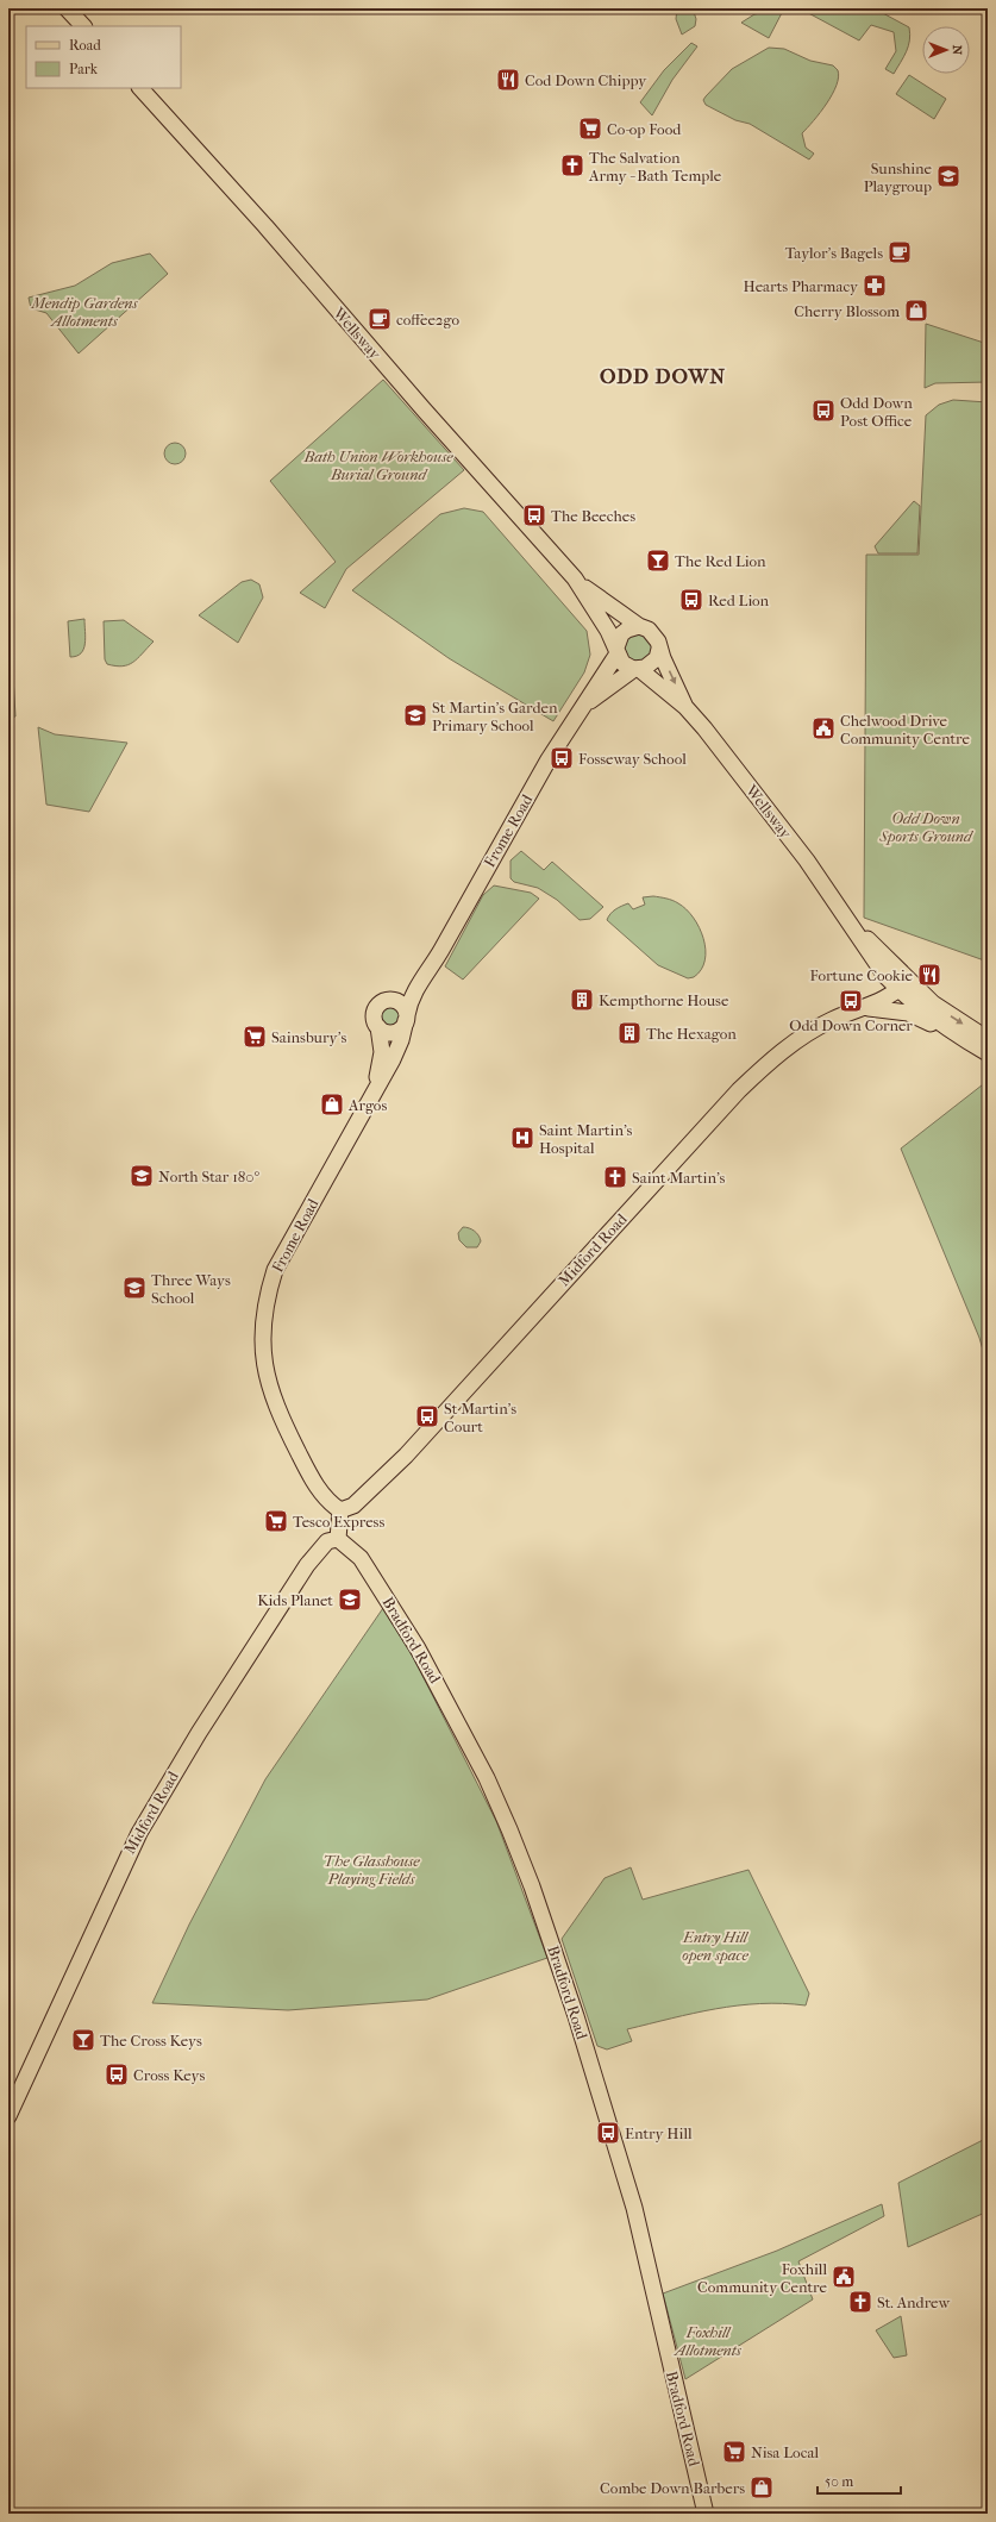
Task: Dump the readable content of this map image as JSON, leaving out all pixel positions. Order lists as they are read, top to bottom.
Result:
{
  "streets": {
    "main road": [
      "Wellsway",
      "Frome Road",
      "Midford Road",
      "Bradford Road"
    ]
  },
  "crossings": [
    ["Wellsway", "Frome Road"],
    ["Wellsway", "Midford Road"],
    ["Frome Road", "Midford Road"],
    ["Midford Road", "Bradford Road"]
  ],
  "districts": ["ODD DOWN"],
  "parks": [
    "Mendip Gardens Allotments",
    "Bath Union Workhouse Burial Ground",
    "Odd Down Sports Ground",
    "The Glasshouse Playing Fields",
    "Entry Hill open space",
    "Foxhill Allotments"
  ],
  "places": {
    "restaurant": ["Cod Down Chippy", "Fortune Cookie"],
    "supermarket": [
      "Co-op Food",
      "Sainsbury's",
      "Tesco Express",
      "Nisa Local"
    ],
    "church": ["The Salvation Army - Bath Temple", "Saint Martin's", "St. Andrew"],
    "school or university": [
      "Sunshine Playgroup",
      "St Martin's Garden Primary School",
      "North Star 180°",
      "Three Ways School",
      "Kids Planet"
    ],
    "cafe": ["Taylor’s Bagels", "coffee2go"],
    "pharmacy": ["Hearts Pharmacy"],
    "shop": ["Cherry Blossom", "Argos", "Combe Down Barbers"],
    "bus stop": [
      "Odd Down Post Office",
      "The Beeches",
      "Red Lion",
      "Fosseway School",
      "Odd Down Corner",
      "St Martin's Court",
      "Cross Keys",
      "Entry Hill"
    ],
    "bar": ["The Red Lion", "The Cross Keys"],
    "public building": ["Chelwood Drive Community Centre", "Foxhill Community Centre"],
    "building": ["Kempthorne House", "The Hexagon"],
    "hospital": ["Saint Martin's Hospital"]
  },
  "legend": ["Road", "Park"],
  "scale_bar": "50 m",
  "north": "right"
}
